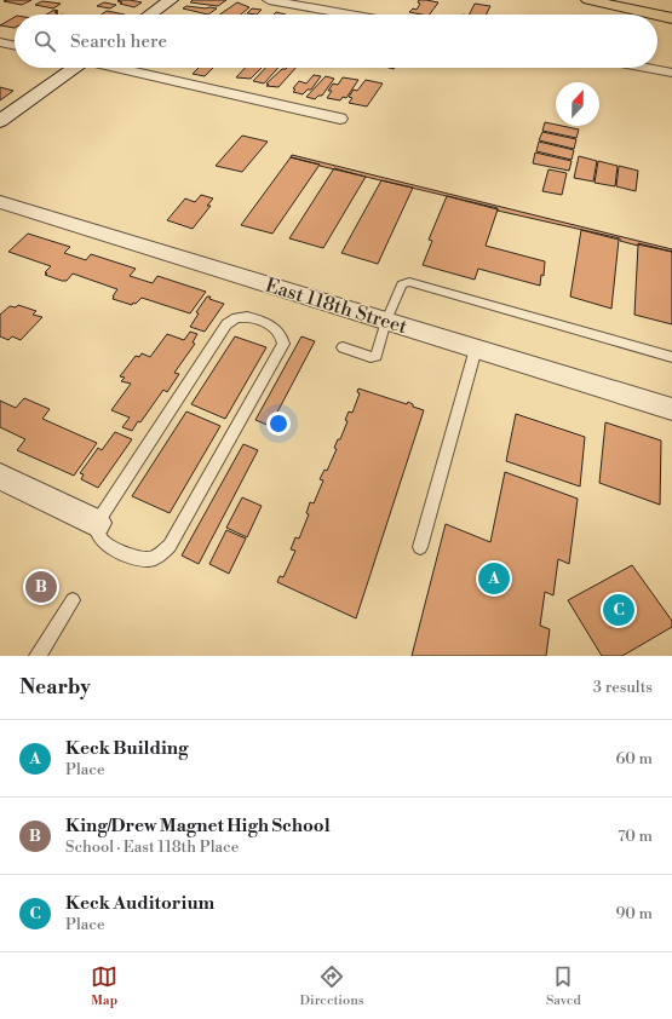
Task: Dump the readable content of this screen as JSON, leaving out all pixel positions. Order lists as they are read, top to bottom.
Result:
{
  "streets": {
    "street": ["East 118th Street"]
  },
  "north": "top",
  "page": {
    "search": "Search here",
    "pins": ["A", "B", "C"],
    "heading": ["Nearby", "3 results"],
    "list": [
      {
        "mark": "A",
        "name": "Keck Building",
        "note": "Place",
        "value": "60 m"
      },
      {
        "mark": "B",
        "name": "King/Drew Magnet High School",
        "note": "School · East 118th Place",
        "value": "70 m"
      },
      {
        "mark": "C",
        "name": "Keck Auditorium",
        "note": "Place",
        "value": "90 m"
      }
    ],
    "nav": ["Map", "Directions", "Saved"]
  }
}
